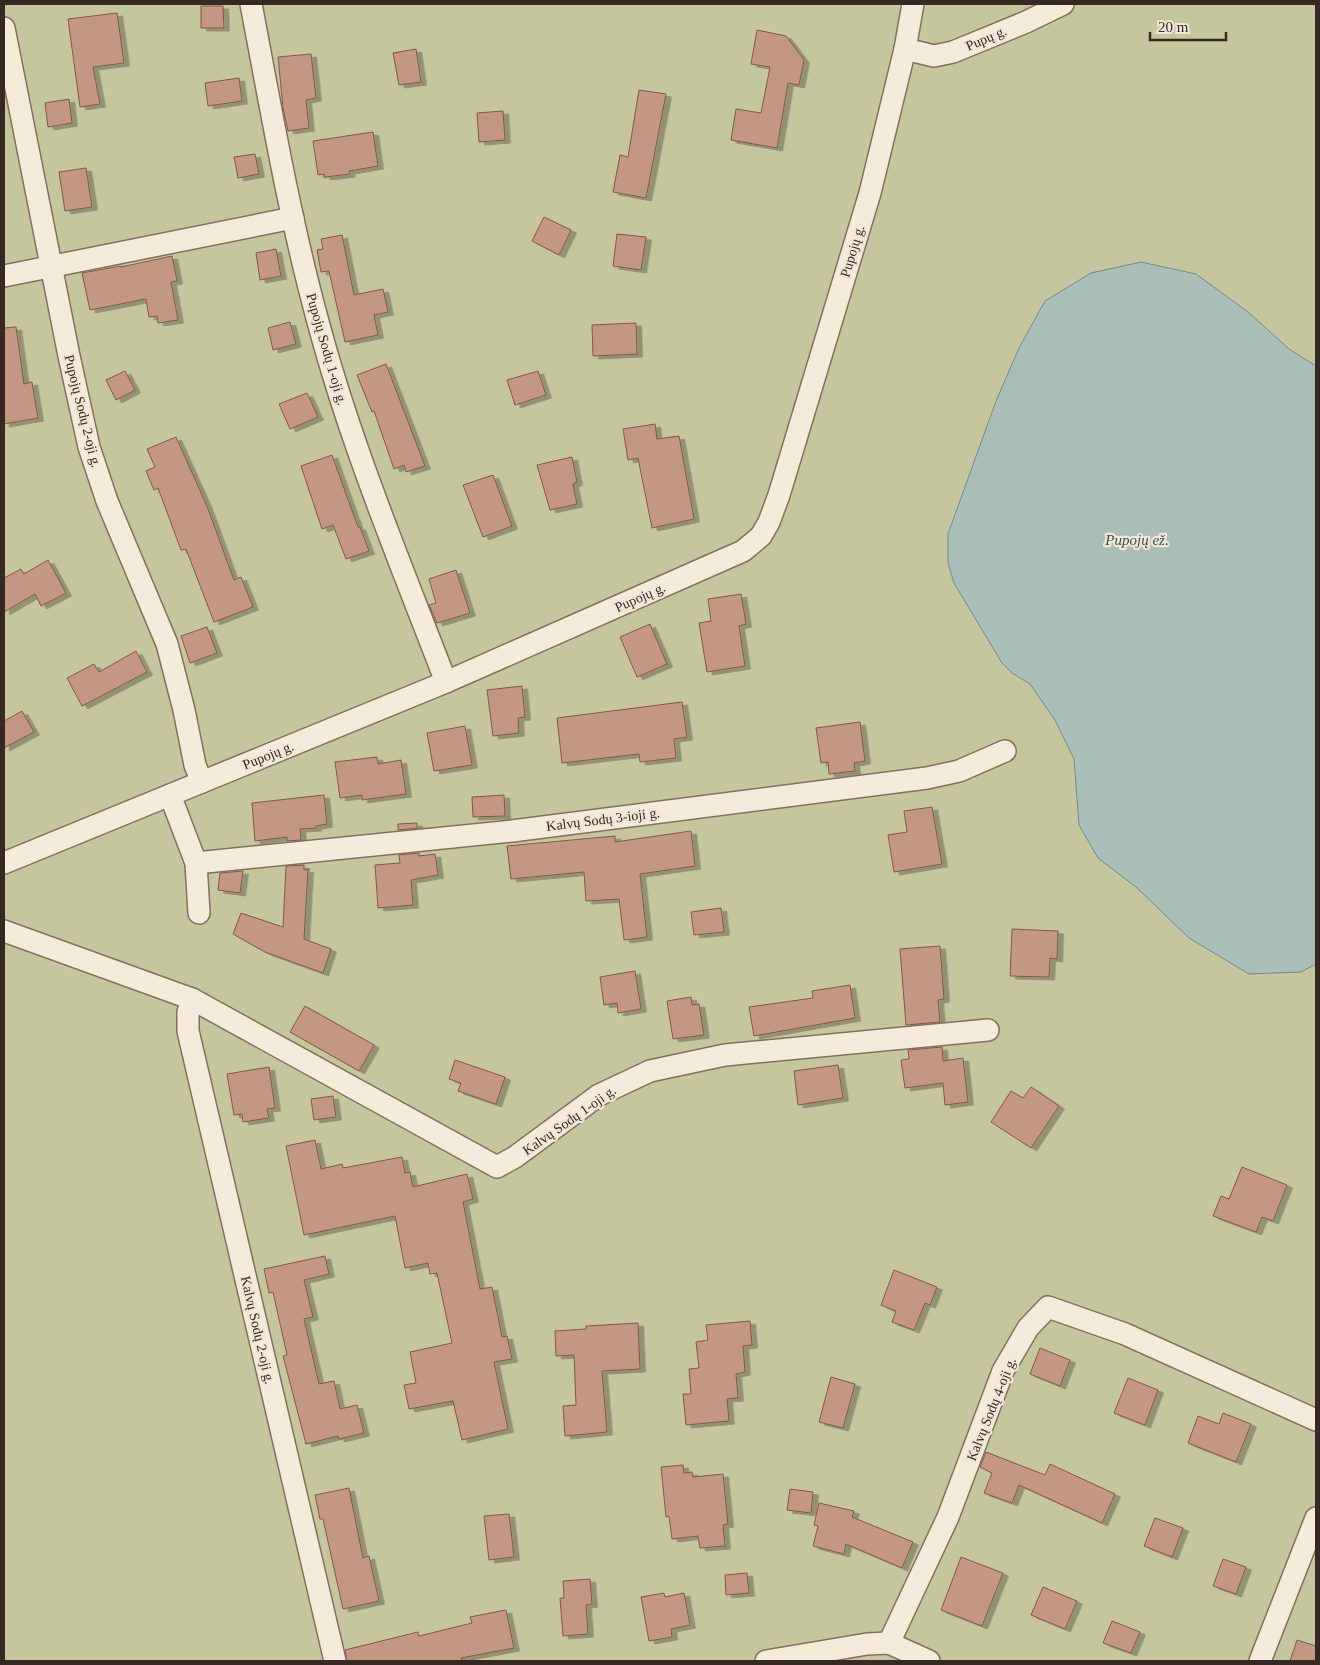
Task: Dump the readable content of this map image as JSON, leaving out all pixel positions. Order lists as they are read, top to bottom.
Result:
{
  "streets": {
    "street": [
      "Pupų g.",
      "Pupojų g.",
      "Pupojų Sodų 1-oji g.",
      "Pupojų Sodų 2-oji g.",
      "Kalvų Sodų 3-ioji g.",
      "Kalvų Sodų 1-oji g.",
      "Kalvų Sodų 2-oji g.",
      "Kalvų Sodų 4-oji g."
    ]
  },
  "crossings": [
    ["Pupų g.", "Pupojų g."],
    ["Pupojų g.", "Pupojų Sodų 1-oji g."],
    ["Pupojų g.", "Pupojų Sodų 2-oji g."],
    ["Kalvų Sodų 1-oji g.", "Kalvų Sodų 2-oji g."]
  ],
  "water": ["Pupojų ež."],
  "scale_bar": "20 m"
}
